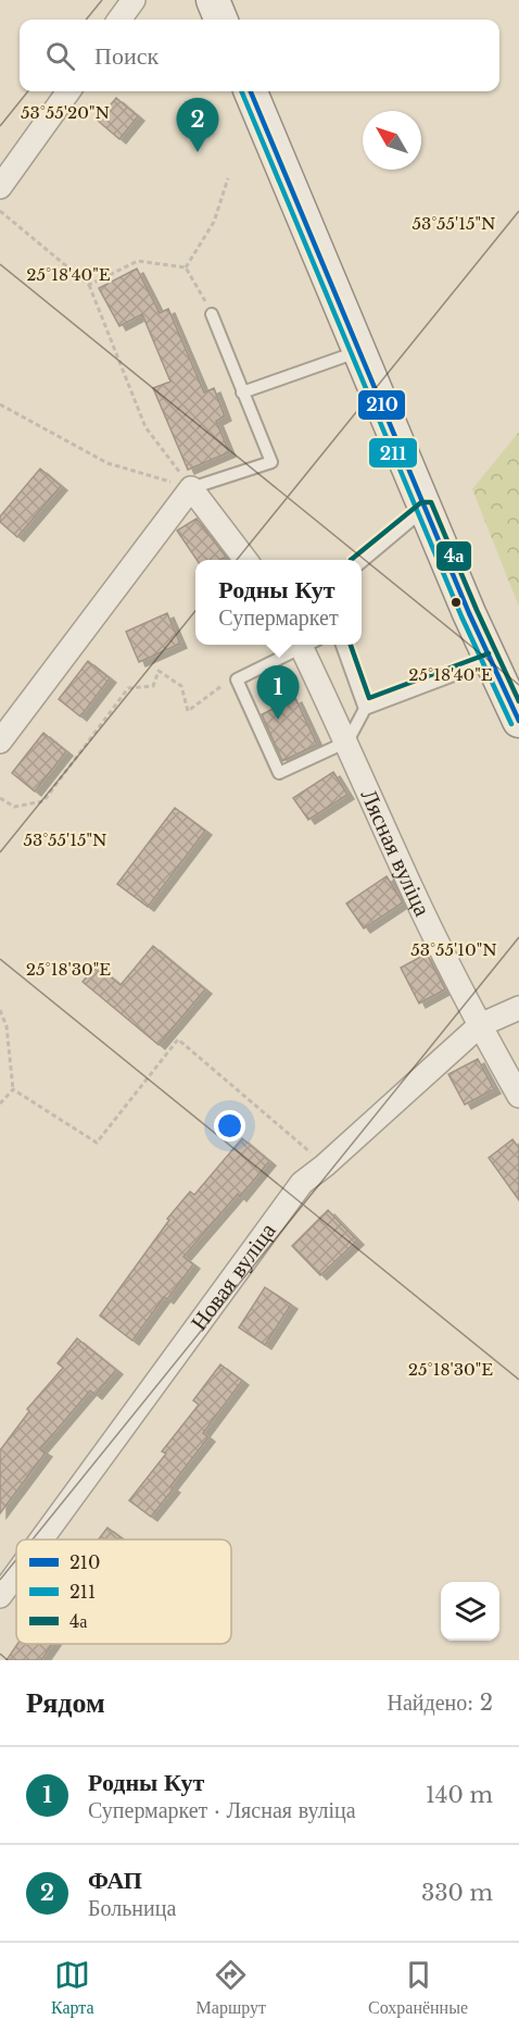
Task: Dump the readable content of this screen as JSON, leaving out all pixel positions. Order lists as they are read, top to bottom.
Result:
{
  "streets": {
    "street": ["Лясная вуліца", "Новая вуліца"]
  },
  "crossings": [
    ["Лясная вуліца", "Новая вуліца"]
  ],
  "lines": ["transit line 210", "transit line 211", "transit line 4а"],
  "legend": ["210", "211", "4а"],
  "north": "top left",
  "page": {
    "search": "Поиск",
    "pins": ["2", "1"],
    "popup": ["Родны Кут", "Супермаркет"],
    "heading": ["Рядом", "Найдено: 2"],
    "list": [
      {
        "mark": "1",
        "name": "Родны Кут",
        "note": "Супермаркет · Лясная вуліца",
        "value": "140 m"
      },
      {
        "mark": "2",
        "name": "ФАП",
        "note": "Больница",
        "value": "330 m"
      }
    ],
    "nav": ["Карта", "Маршрут", "Сохранённые"]
  },
  "coordinates": [
    "53°55'20\"N",
    "53°55'15\"N",
    "25°18'40\"E",
    "53°55'10\"N",
    "25°18'30\"E"
  ]
}
